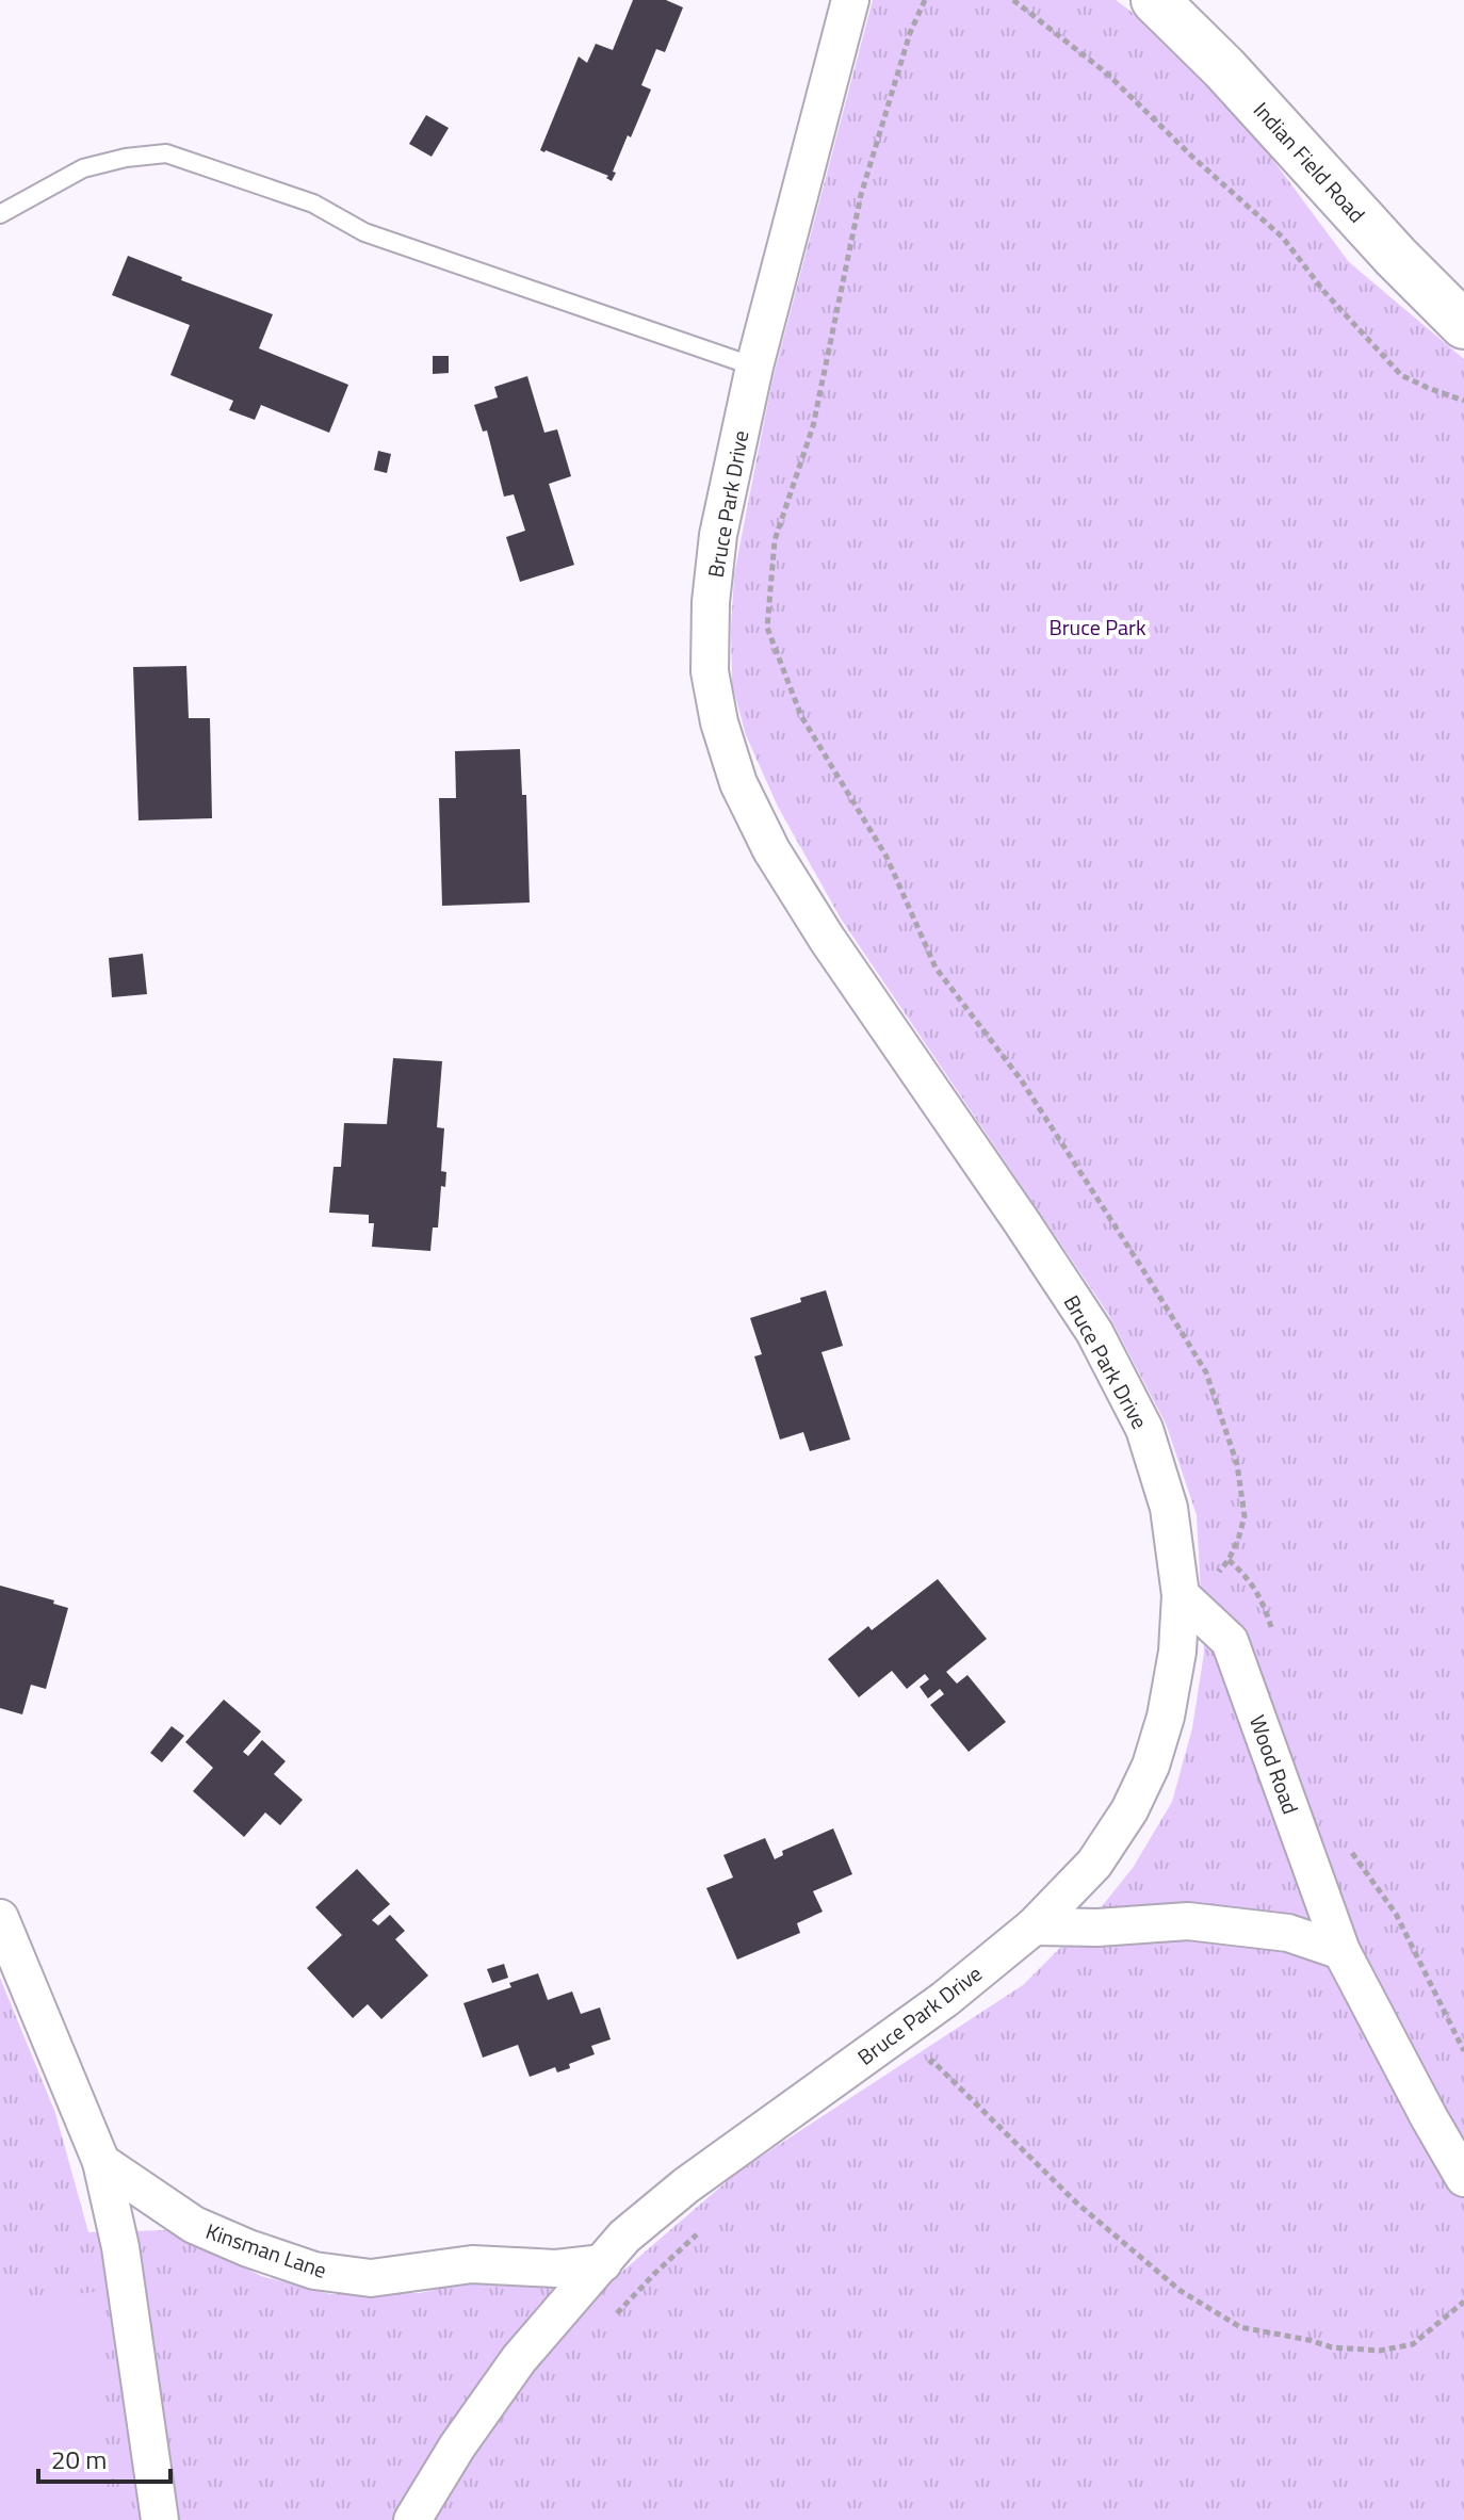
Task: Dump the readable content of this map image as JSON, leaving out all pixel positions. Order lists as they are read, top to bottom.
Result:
{
  "streets": {
    "main road": ["Indian Field Road"],
    "street": ["Bruce Park Drive", "Wood Road", "Kinsman Lane"]
  },
  "crossings": [
    ["Bruce Park Drive", "Wood Road"],
    ["Bruce Park Drive", "Kinsman Lane"]
  ],
  "parks": ["Bruce Park"],
  "scale_bar": "20 m"
}
